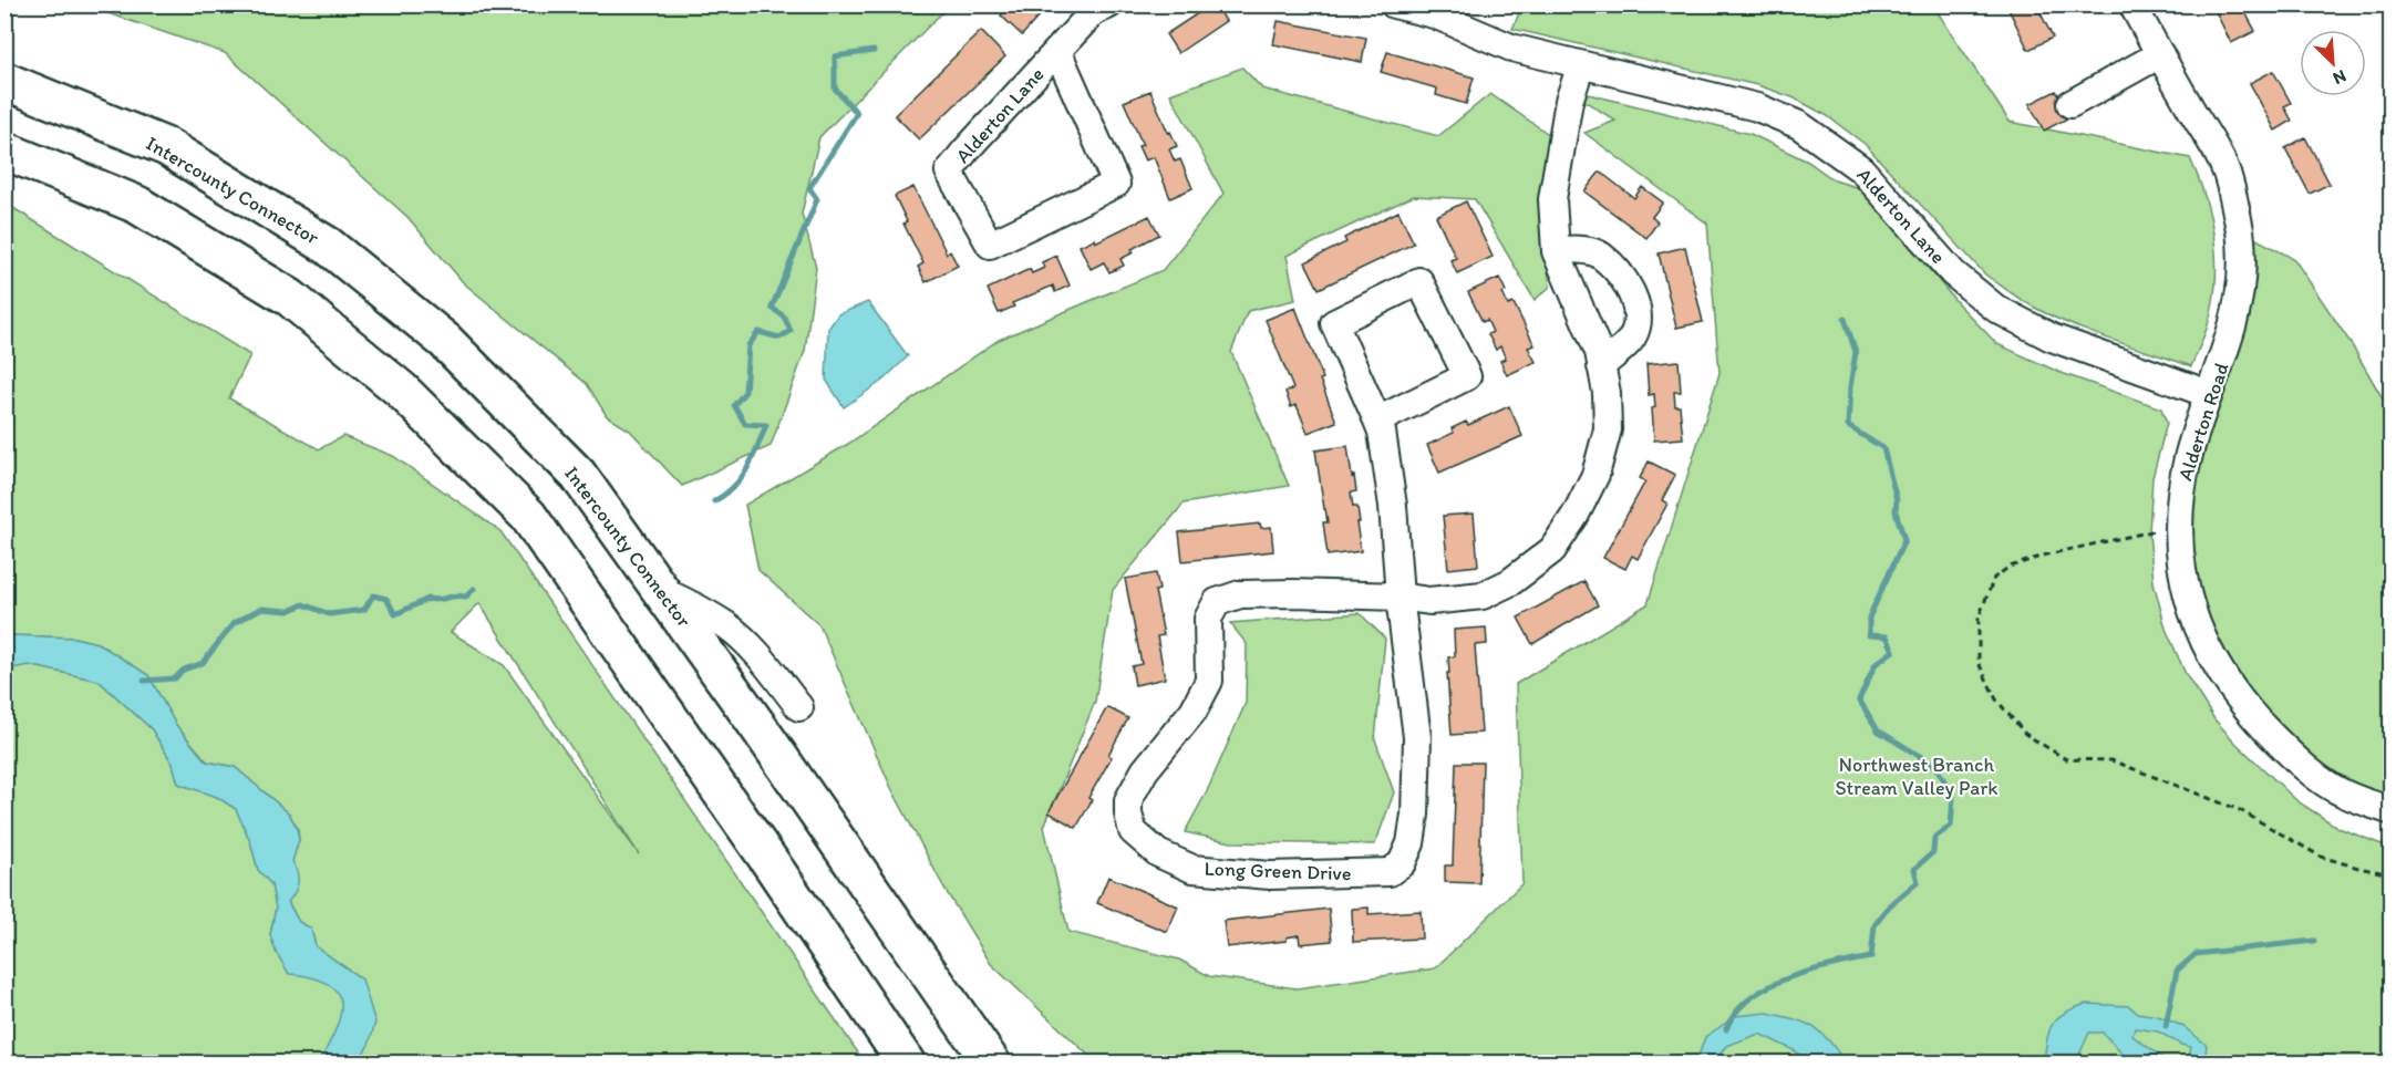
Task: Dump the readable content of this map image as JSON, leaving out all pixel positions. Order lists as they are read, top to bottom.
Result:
{
  "streets": {
    "highway": ["Intercounty Connector"],
    "street": ["Alderton Lane", "Alderton Road", "Long Green Drive"]
  },
  "crossings": [
    ["Alderton Lane", "Alderton Road"],
    ["Alderton Lane", "Long Green Drive"]
  ],
  "parks": ["Northwest Branch Stream Valley Park"],
  "north": "bottom right"
}
